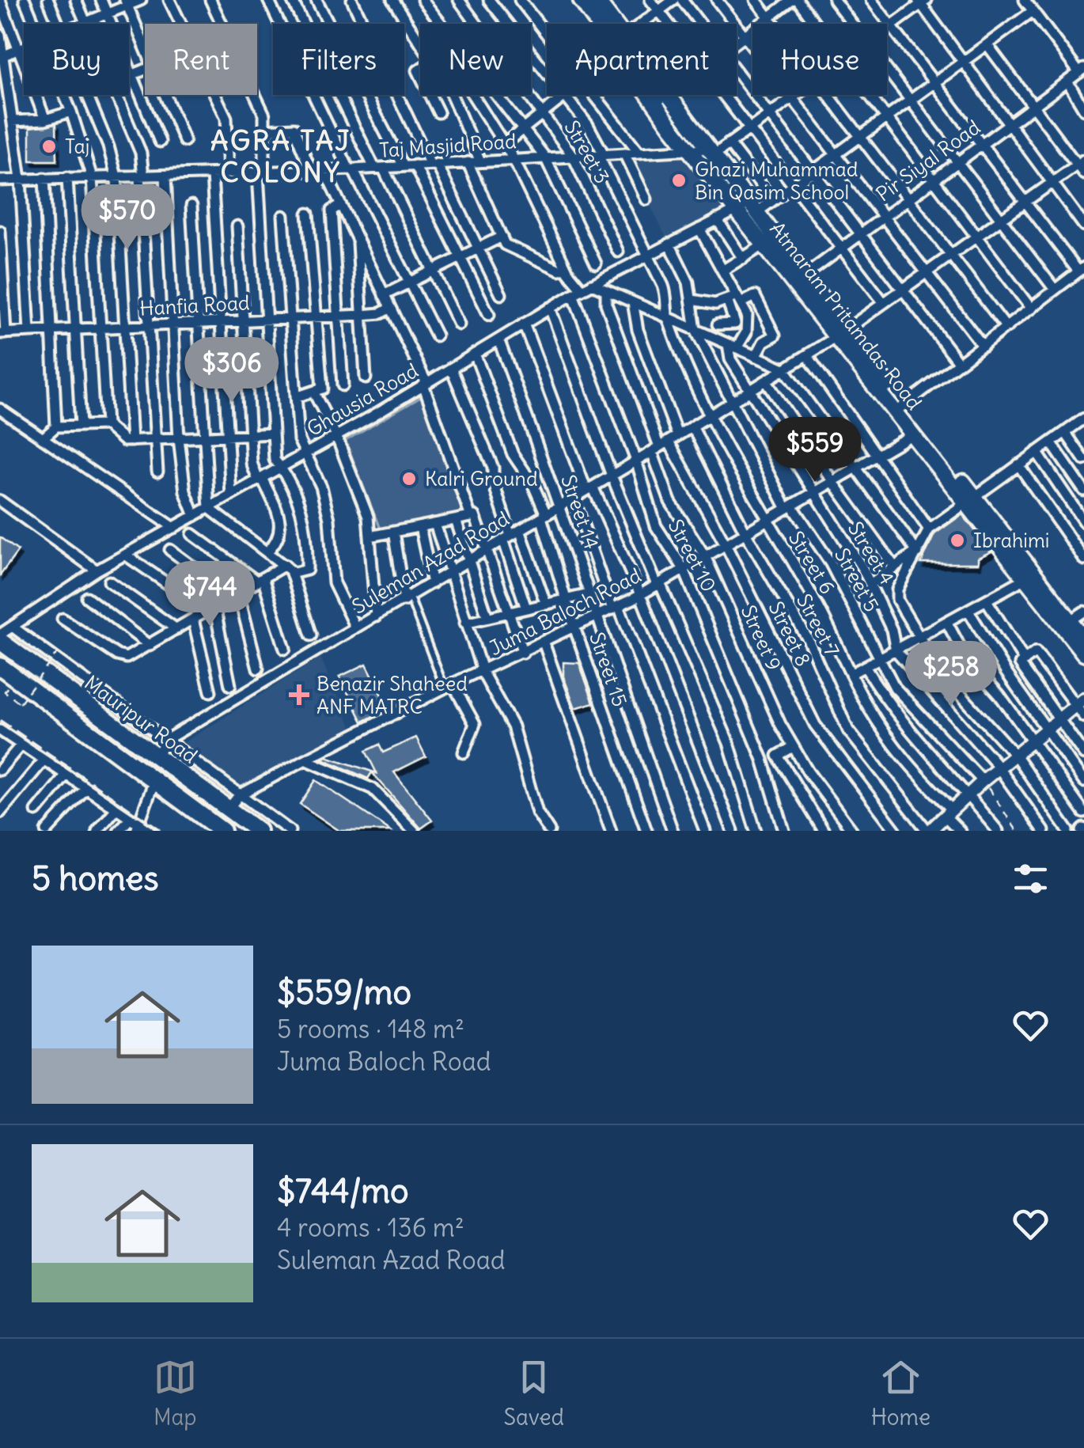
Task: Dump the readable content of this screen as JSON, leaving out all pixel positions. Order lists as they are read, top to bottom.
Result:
{
  "streets": {
    "highway": ["Mauripur Road"],
    "main road": ["Atmaram Pritamdas Road"],
    "street": [
      "Taj Masjid Road",
      "Street 3",
      "Pir Siyal Road",
      "Hanfia Road",
      "Ghausia Road",
      "Street 14",
      "Street 4",
      "Street 10",
      "Suleman Azad Road",
      "Street 6",
      "Street 5",
      "Juma Baloch Road",
      "Street 7",
      "Street 8",
      "Street 9",
      "Street 15"
    ]
  },
  "crossings": [
    ["Taj Masjid Road", "Street 3"],
    ["Taj Masjid Road", "Atmaram Pritamdas Road"],
    ["Taj Masjid Road", "Street 10"],
    ["Taj Masjid Road", "Street 6"],
    ["Pir Siyal Road", "Atmaram Pritamdas Road"],
    ["Atmaram Pritamdas Road", "Ghausia Road"],
    ["Atmaram Pritamdas Road", "Suleman Azad Road"],
    ["Atmaram Pritamdas Road", "Juma Baloch Road"],
    ["Ghausia Road", "Street 14"],
    ["Ghausia Road", "Street 10"],
    ["Ghausia Road", "Street 6"],
    ["Ghausia Road", "Street 5"],
    ["Ghausia Road", "Street 15"],
    ["Street 14", "Suleman Azad Road"],
    ["Street 14", "Juma Baloch Road"],
    ["Street 4", "Suleman Azad Road"],
    ["Street 4", "Juma Baloch Road"],
    ["Street 10", "Suleman Azad Road"],
    ["Street 10", "Juma Baloch Road"],
    ["Suleman Azad Road", "Street 6"],
    ["Suleman Azad Road", "Street 5"],
    ["Suleman Azad Road", "Street 7"],
    ["Suleman Azad Road", "Street 8"],
    ["Suleman Azad Road", "Street 9"],
    ["Suleman Azad Road", "Street 15"],
    ["Suleman Azad Road", "Mauripur Road"],
    ["Street 6", "Juma Baloch Road"],
    ["Street 5", "Juma Baloch Road"],
    ["Juma Baloch Road", "Street 7"],
    ["Juma Baloch Road", "Street 8"],
    ["Juma Baloch Road", "Street 9"],
    ["Juma Baloch Road", "Street 15"],
    ["Juma Baloch Road", "Mauripur Road"],
    ["Street 8", "Street 9"]
  ],
  "districts": ["AGRA TAJ COLONY"],
  "places": {
    "other": [
      "Taj",
      "Ghazi Muhammad Bin Qasim School",
      "Kalri Ground",
      "Ibrahimi"
    ],
    "health": ["Benazir Shaheed ANF MATRC"]
  },
  "page": {
    "chip": [
      "Buy",
      "Rent",
      "Filters",
      "New",
      "Apartment",
      "House"
    ],
    "price": [
      "$570",
      "$306",
      "$559",
      "$744",
      "$258"
    ],
    "heading": "5 homes",
    "list": [
      {
        "name": "$559/mo",
        "note": "5 rooms · 148 m² · Juma Baloch Road"
      },
      {
        "name": "$744/mo",
        "note": "4 rooms · 136 m² · Suleman Azad Road"
      }
    ],
    "tabs": ["Map", "Saved", "Home"]
  }
}
